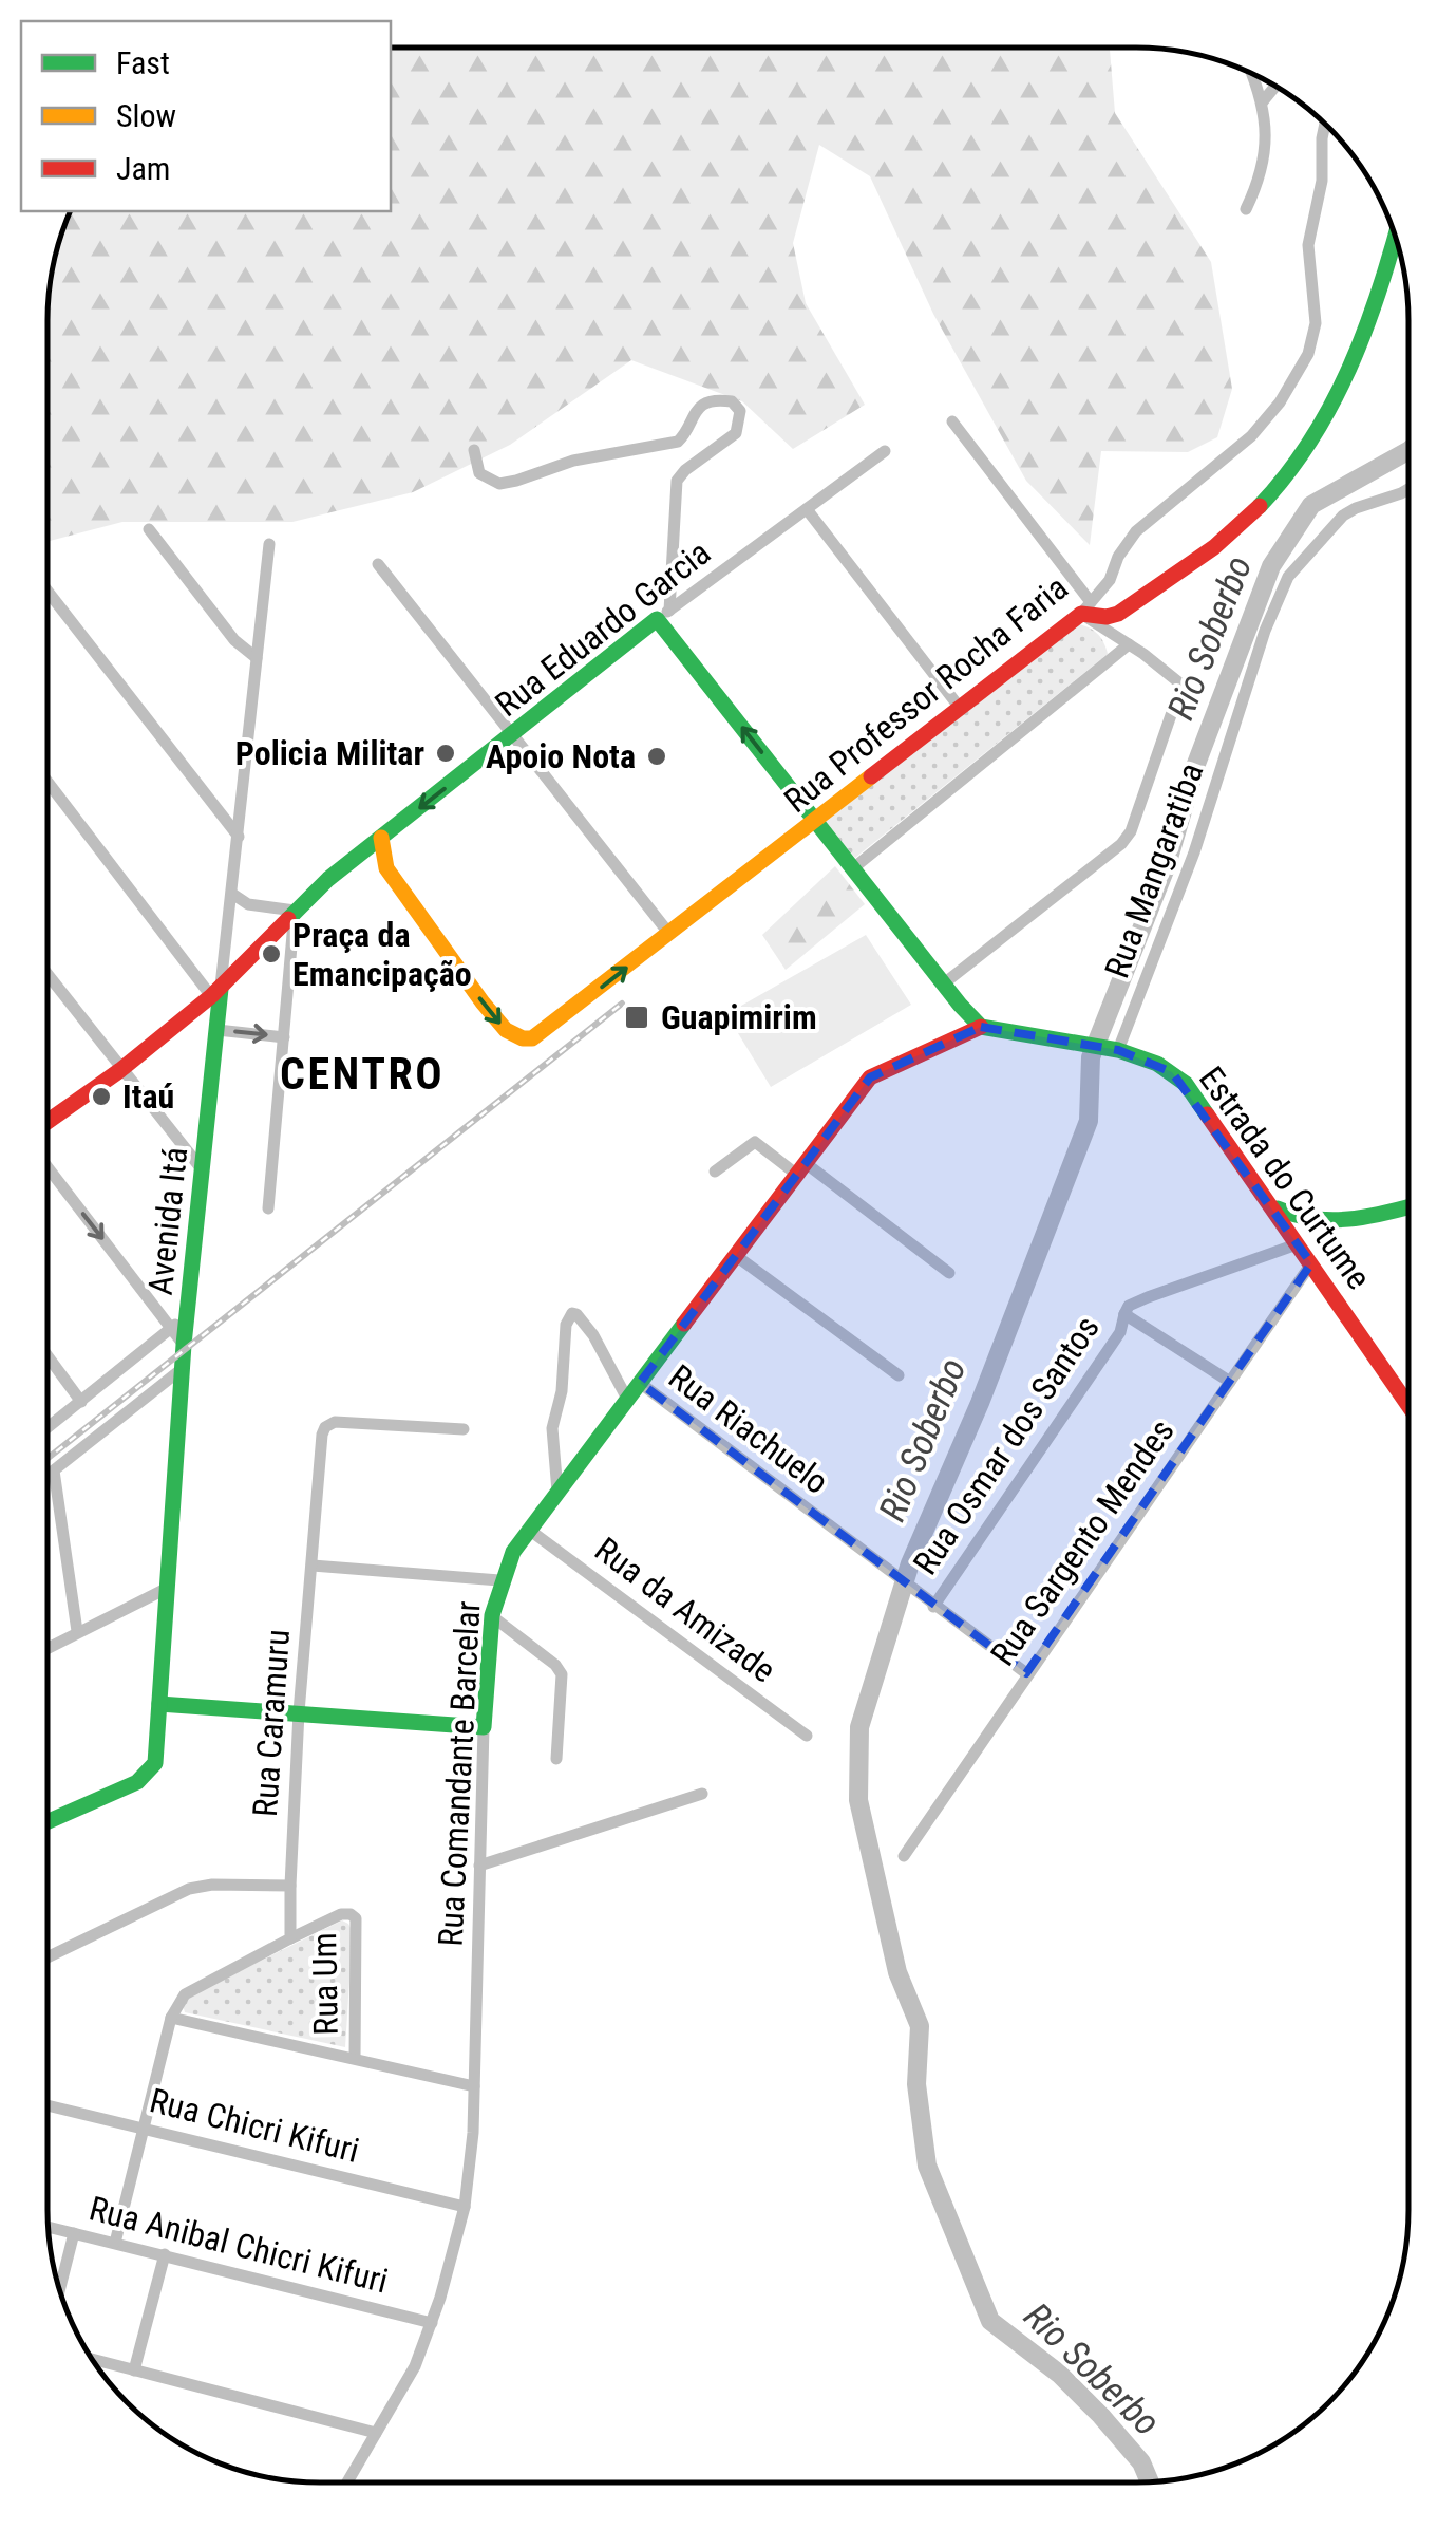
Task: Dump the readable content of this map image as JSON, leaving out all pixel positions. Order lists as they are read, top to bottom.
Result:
{
  "streets": {
    "main road": [
      "Rua Eduardo Garcia",
      "Rua Professor Rocha Faria",
      "Estrada do Curtume",
      "Avenida Itá",
      "Rua Comandante Barcelar"
    ],
    "street": [
      "Rua Mangaratiba",
      "Rua Riachuelo",
      "Rua Osmar dos Santos",
      "Rua Sargento Mendes",
      "Rua da Amizade",
      "Rua Caramuru",
      "Rua Um",
      "Rua Chicri Kifuri",
      "Rua Anibal Chicri Kifuri"
    ]
  },
  "crossings": [
    ["Rua Eduardo Garcia", "Avenida Itá"],
    ["Rua Mangaratiba", "Estrada do Curtume"],
    ["Estrada do Curtume", "Rua Sargento Mendes"],
    ["Estrada do Curtume", "Rua Comandante Barcelar"],
    ["Rua Riachuelo", "Rua Osmar dos Santos"],
    ["Rua Riachuelo", "Rua Sargento Mendes"],
    ["Rua Riachuelo", "Rua Comandante Barcelar"],
    ["Rua da Amizade", "Rua Comandante Barcelar"],
    ["Rua Caramuru", "Rua Um"],
    ["Rua Comandante Barcelar", "Rua Chicri Kifuri"],
    ["Rua Comandante Barcelar", "Rua Anibal Chicri Kifuri"]
  ],
  "districts": ["CENTRO"],
  "water": ["Rio Soberbo"],
  "places": {
    "other": [
      "Policia Militar",
      "Apoio Nota",
      "Praça da Emancipação",
      "Itaú"
    ],
    "transit": ["Guapimirim"]
  },
  "legend": ["Fast", "Slow", "Jam"]
}
